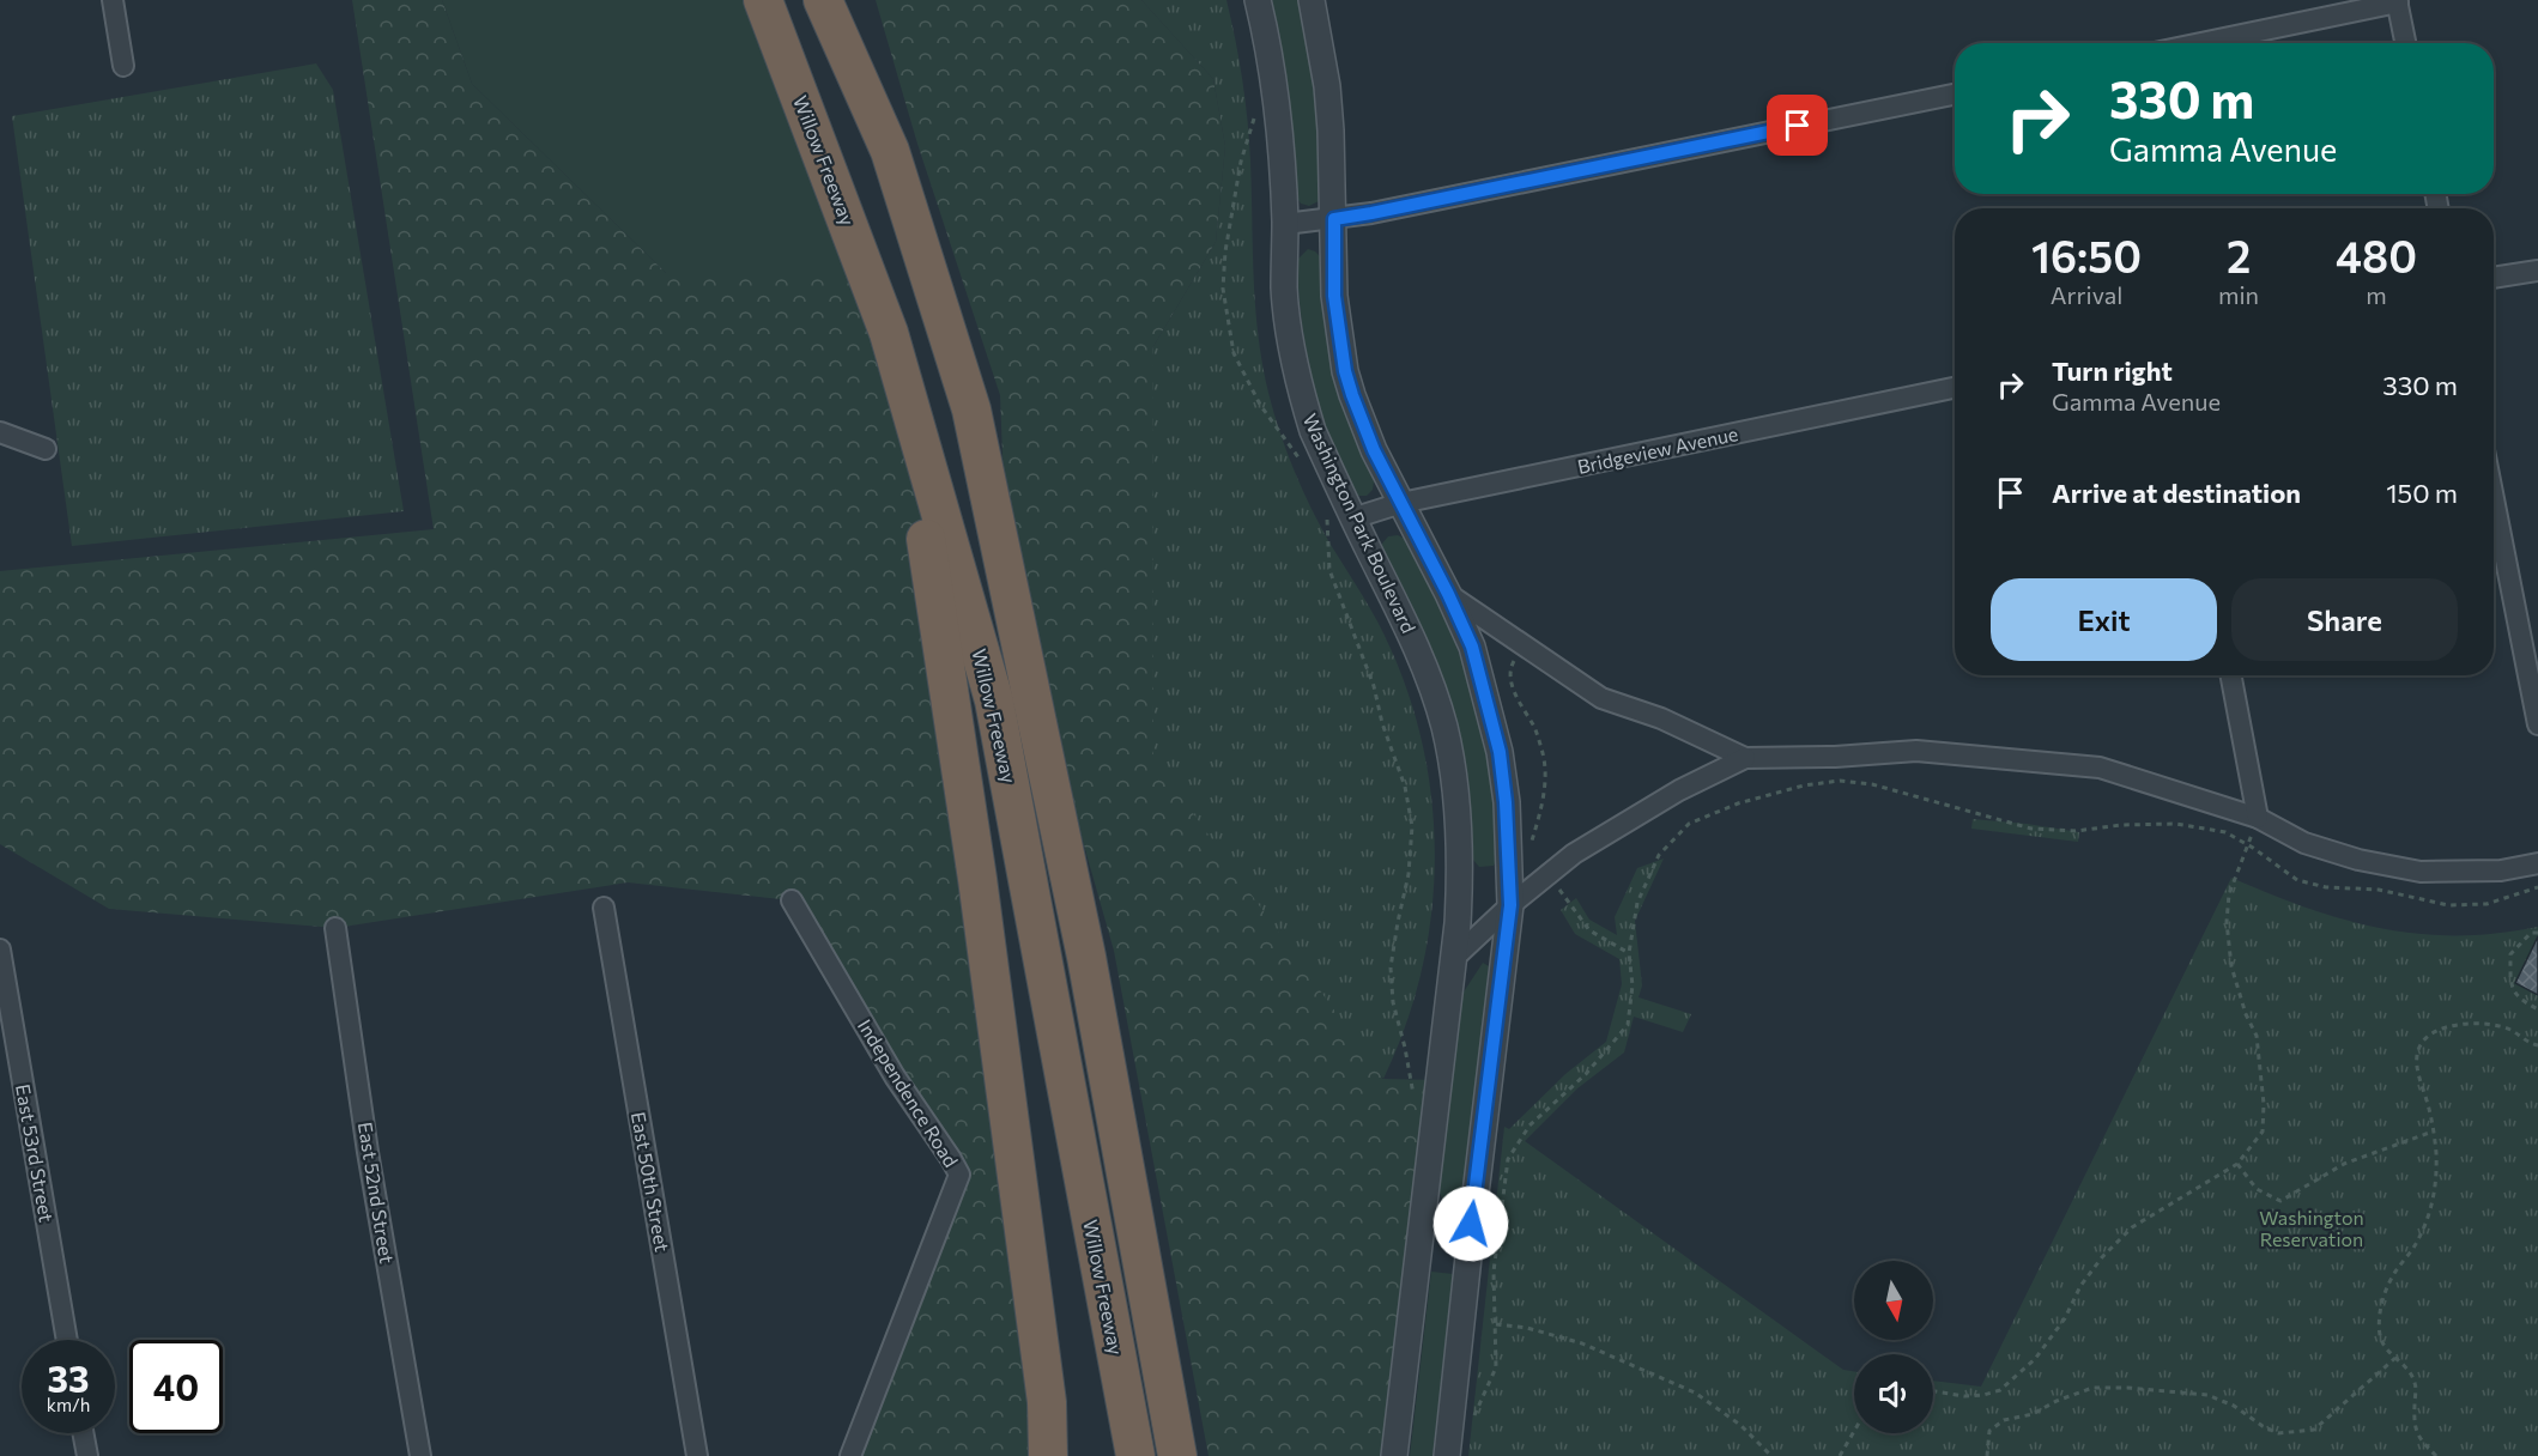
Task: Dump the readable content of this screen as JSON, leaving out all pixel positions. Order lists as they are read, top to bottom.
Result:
{
  "streets": {
    "highway": ["Willow Freeway"],
    "street": [
      "Bridgeview Avenue",
      "Washington Park Boulevard",
      "Independence Road",
      "East 53rd Street",
      "East 50th Street",
      "East 52nd Street"
    ]
  },
  "crossings": [
    ["Bridgeview Avenue", "Washington Park Boulevard"]
  ],
  "parks": ["Washington Reservation"],
  "north": "bottom",
  "page": {
    "turn": ["330 m", "Gamma Avenue"],
    "eta": [
      "16:50",
      "Arrival",
      "2",
      "min",
      "480",
      "m"
    ],
    "list": [
      {
        "name": "Turn right",
        "note": "Gamma Avenue",
        "value": "330 m"
      },
      {
        "name": "Arrive at destination",
        "value": "150 m"
      }
    ],
    "buttons": ["Exit", "Share"],
    "speed": "33 km/h",
    "limit": "40"
  }
}
